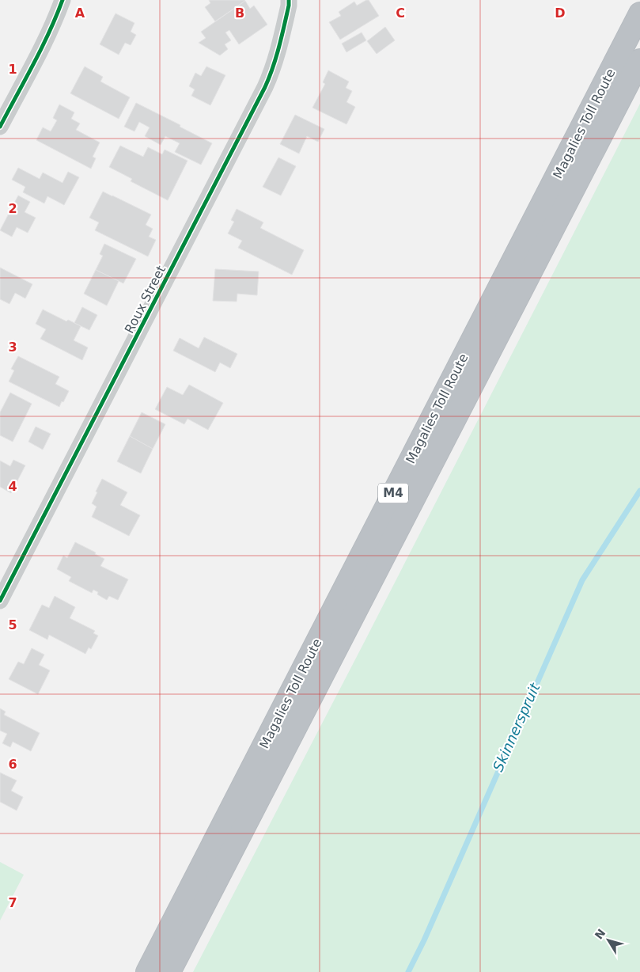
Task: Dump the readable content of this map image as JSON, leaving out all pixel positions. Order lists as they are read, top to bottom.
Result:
{
  "streets": {
    "highway": ["Magalies Toll Route", "M4"],
    "street": ["Roux Street"]
  },
  "water": ["Skinnerspruit"],
  "north": "top left",
  "grid": {
    "columns": [
      "A",
      "B",
      "C",
      "D"
    ],
    "rows": [
      "1",
      "2",
      "3",
      "4",
      "5",
      "6",
      "7"
    ]
  }
}
